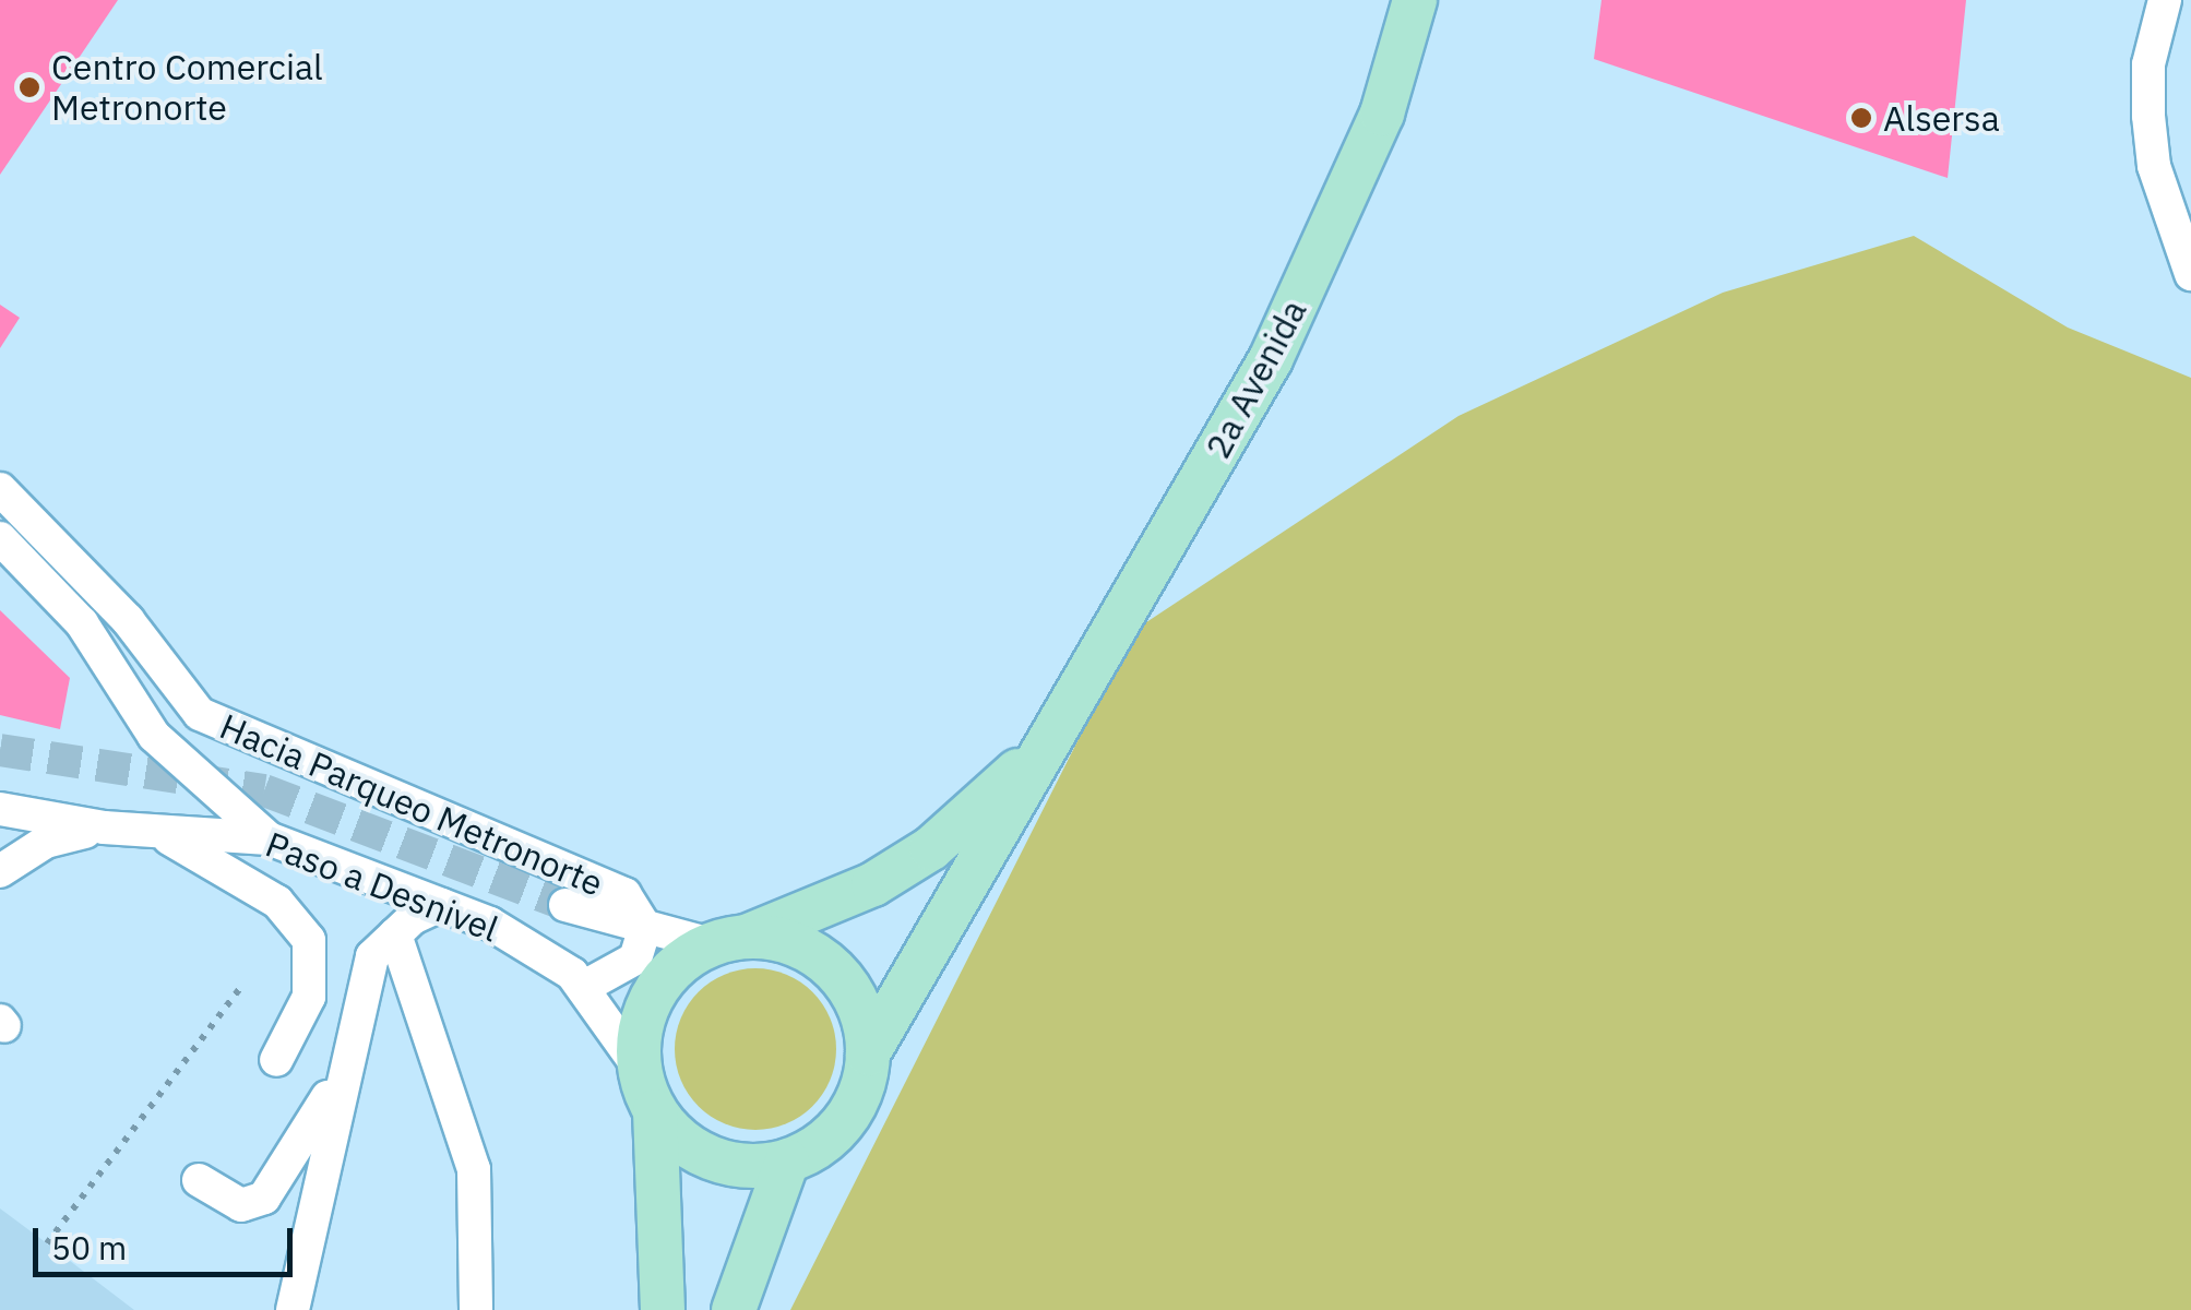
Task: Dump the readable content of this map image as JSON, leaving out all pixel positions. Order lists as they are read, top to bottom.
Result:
{
  "streets": {
    "main road": ["2a Avenida"],
    "street": ["Hacia Parqueo Metronorte", "Paso a Desnivel"]
  },
  "crossings": [
    ["2a Avenida", "Paso a Desnivel"]
  ],
  "places": ["Centro Comercial Metronorte", "Alsersa"],
  "scale_bar": "50 m"
}
